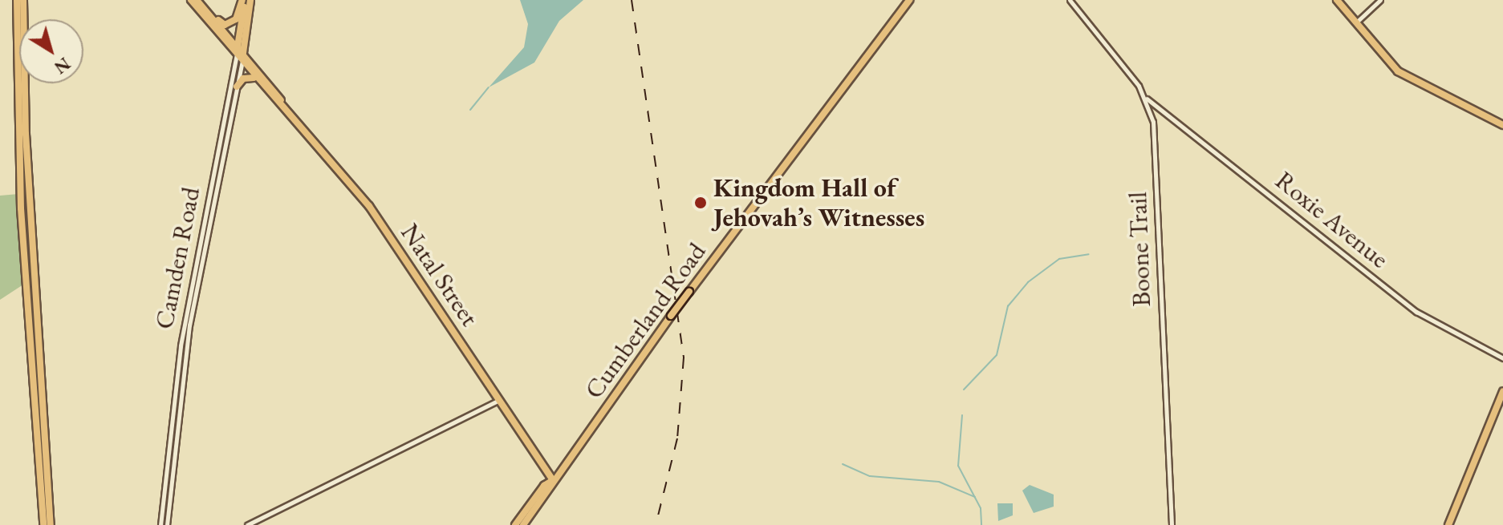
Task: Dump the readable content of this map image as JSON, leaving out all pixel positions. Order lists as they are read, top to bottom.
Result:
{
  "streets": {
    "main road": ["Camden Road", "Natal Street", "Cumberland Road"],
    "street": ["Roxie Avenue", "Boone Trail"]
  },
  "crossings": [
    ["Roxie Avenue", "Boone Trail"],
    ["Camden Road", "Natal Street"],
    ["Natal Street", "Cumberland Road"]
  ],
  "places": ["Kingdom Hall of Jehovah’s Witnesses"],
  "north": "bottom right"
}
